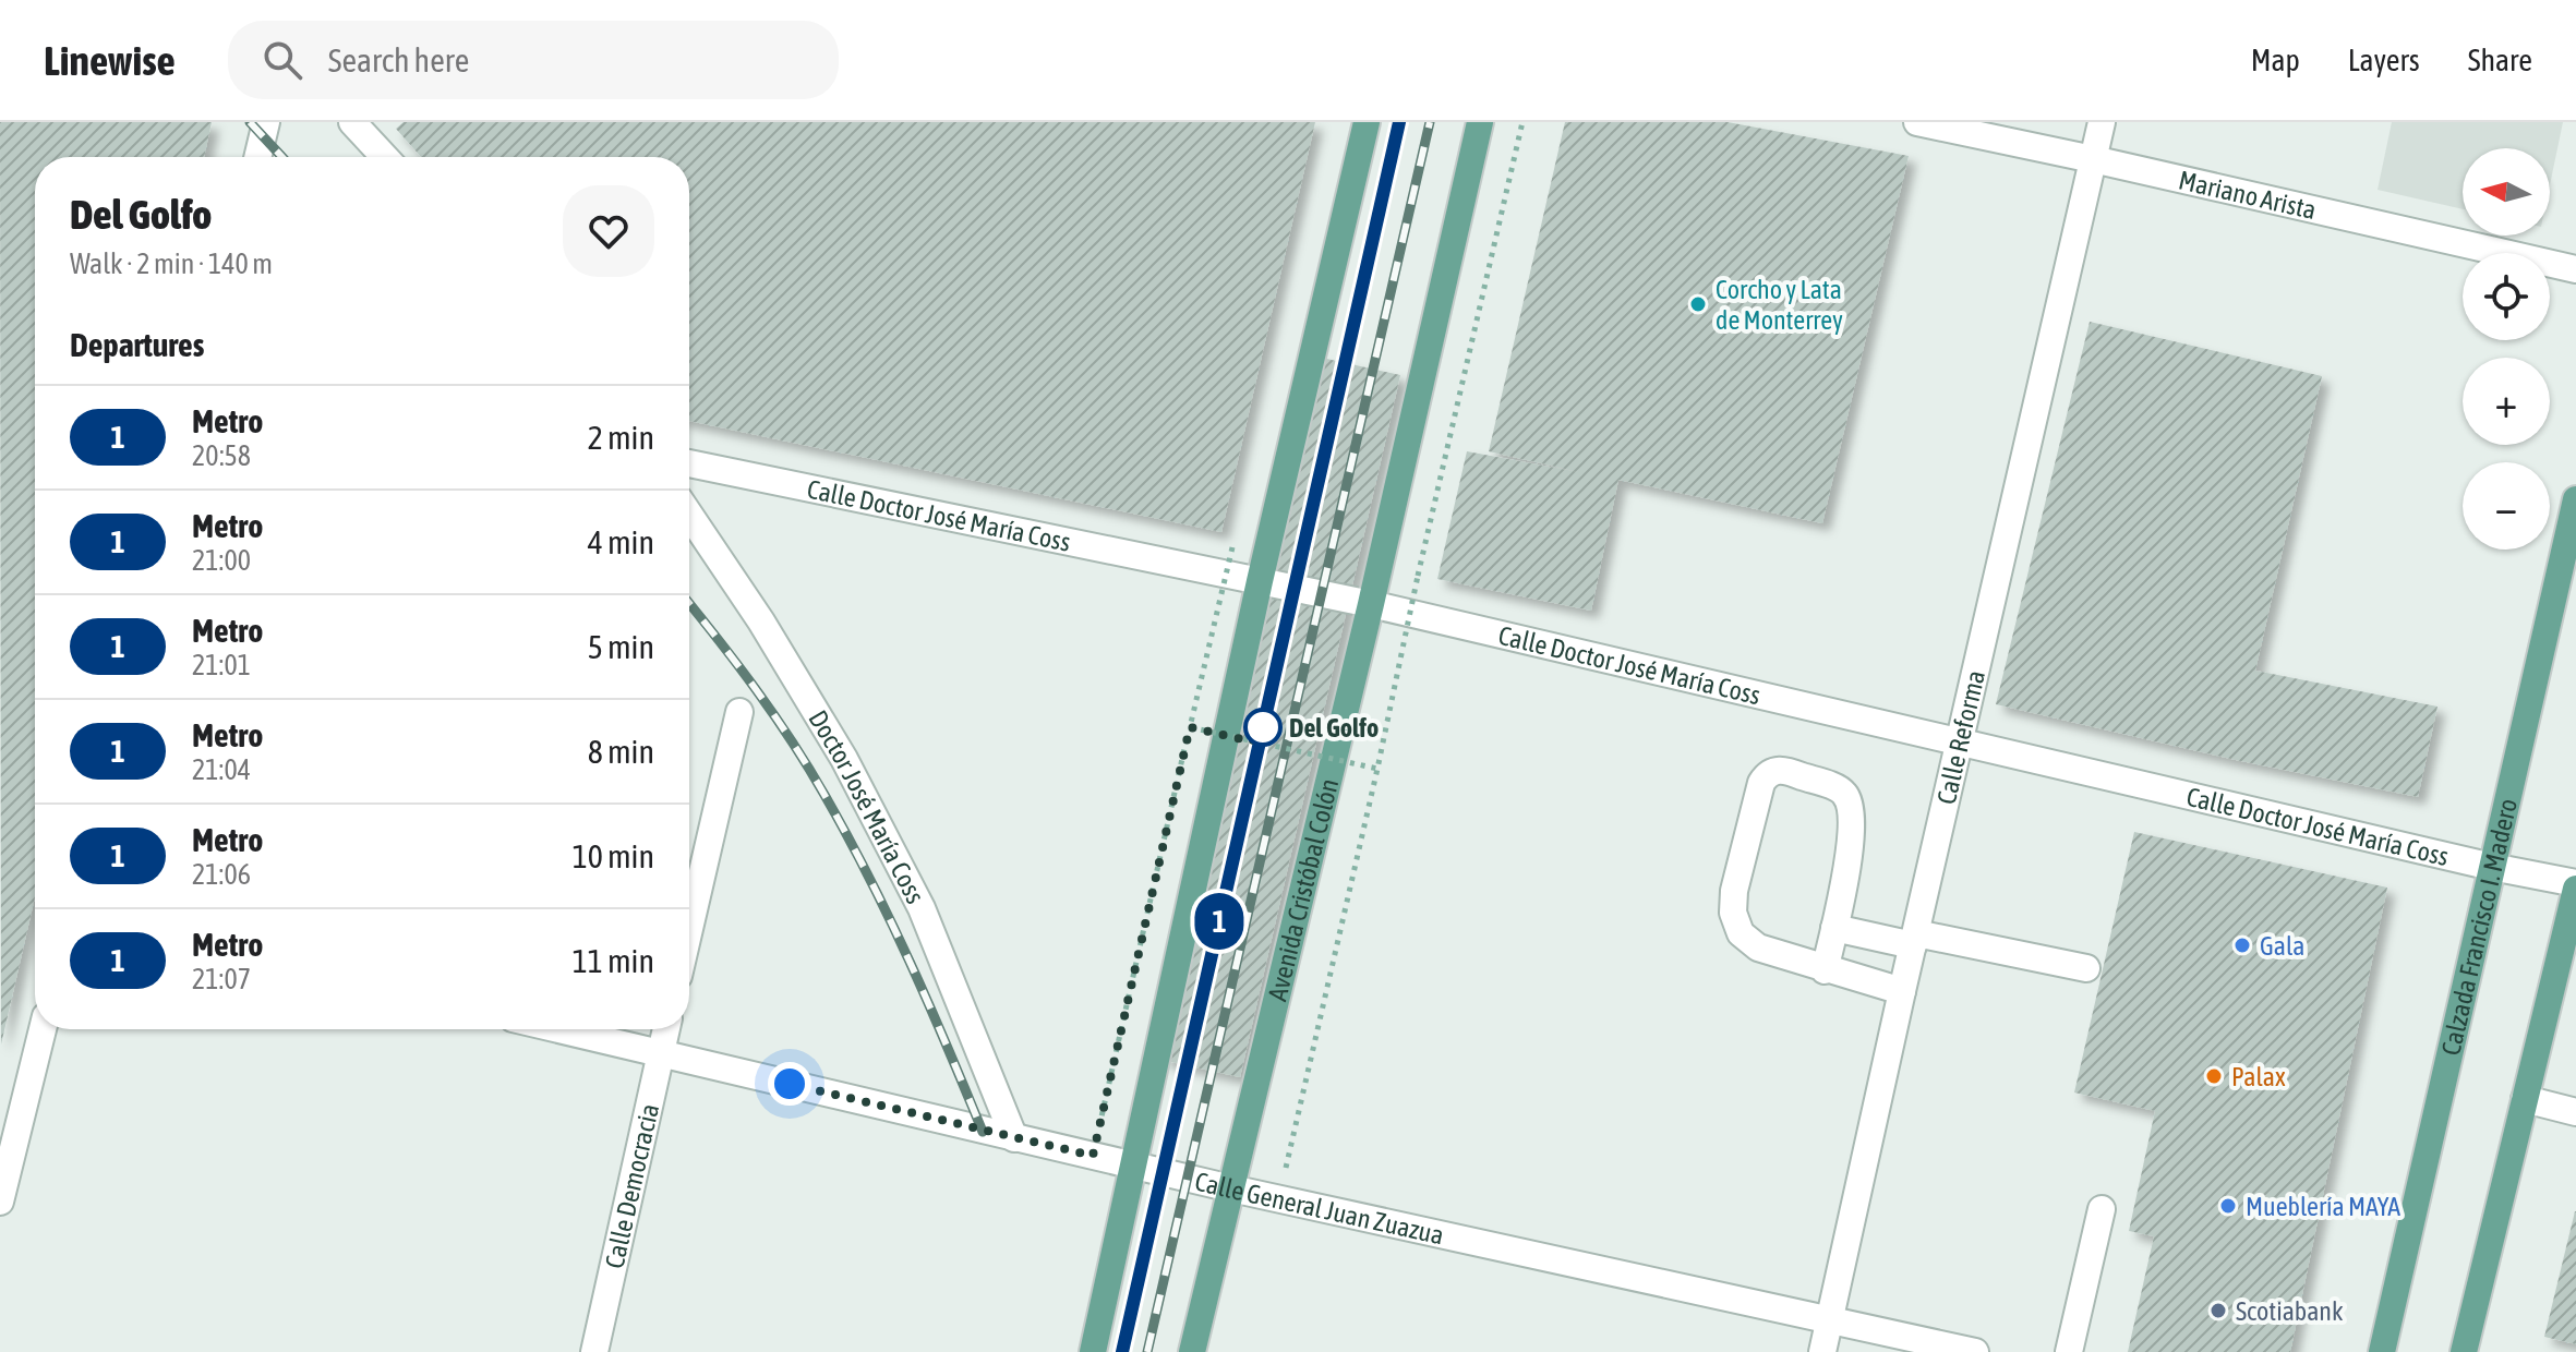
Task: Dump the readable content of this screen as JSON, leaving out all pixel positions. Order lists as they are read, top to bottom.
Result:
{
  "streets": {
    "main road": ["Avenida Cristóbal Colón", "Calzada Francisco I. Madero"],
    "street": [
      "Mariano Arista",
      "Calle Doctor José María Coss",
      "Calle Reforma",
      "Doctor José María Coss",
      "Calle Democracia",
      "Calle General Juan Zuazua"
    ]
  },
  "crossings": [
    ["Mariano Arista", "Calle Reforma"],
    ["Calle Doctor José María Coss", "Calle Reforma"],
    ["Calle Doctor José María Coss", "Avenida Cristóbal Colón"],
    ["Calle Doctor José María Coss", "Calzada Francisco I. Madero"],
    ["Calle Reforma", "Calle General Juan Zuazua"],
    ["Doctor José María Coss", "Calle General Juan Zuazua"],
    ["Avenida Cristóbal Colón", "Calle General Juan Zuazua"],
    ["Calle Democracia", "Calle General Juan Zuazua"]
  ],
  "places": [
    "Corcho y Lata de Monterrey",
    "Del Golfo",
    "Gala",
    "Palax",
    "Mueblería MAYA",
    "Scotiabank"
  ],
  "lines": ["metro line 1"],
  "north": "left",
  "page": {
    "header": "Linewise",
    "search": "Search here",
    "nav": ["Map", "Layers", "Share"],
    "on_map": "1",
    "map_buttons": ["+", "−"],
    "heading": [
      ["Del Golfo", "Walk · 2 min · 140 m"],
      "Departures"
    ],
    "list": [
      {
        "mark": "1",
        "name": "Metro",
        "note": "20:58",
        "value": "2 min"
      },
      {
        "mark": "1",
        "name": "Metro",
        "note": "21:00",
        "value": "4 min"
      },
      {
        "mark": "1",
        "name": "Metro",
        "note": "21:01",
        "value": "5 min"
      },
      {
        "mark": "1",
        "name": "Metro",
        "note": "21:04",
        "value": "8 min"
      },
      {
        "mark": "1",
        "name": "Metro",
        "note": "21:06",
        "value": "10 min"
      },
      {
        "mark": "1",
        "name": "Metro",
        "note": "21:07",
        "value": "11 min"
      }
    ]
  }
}
